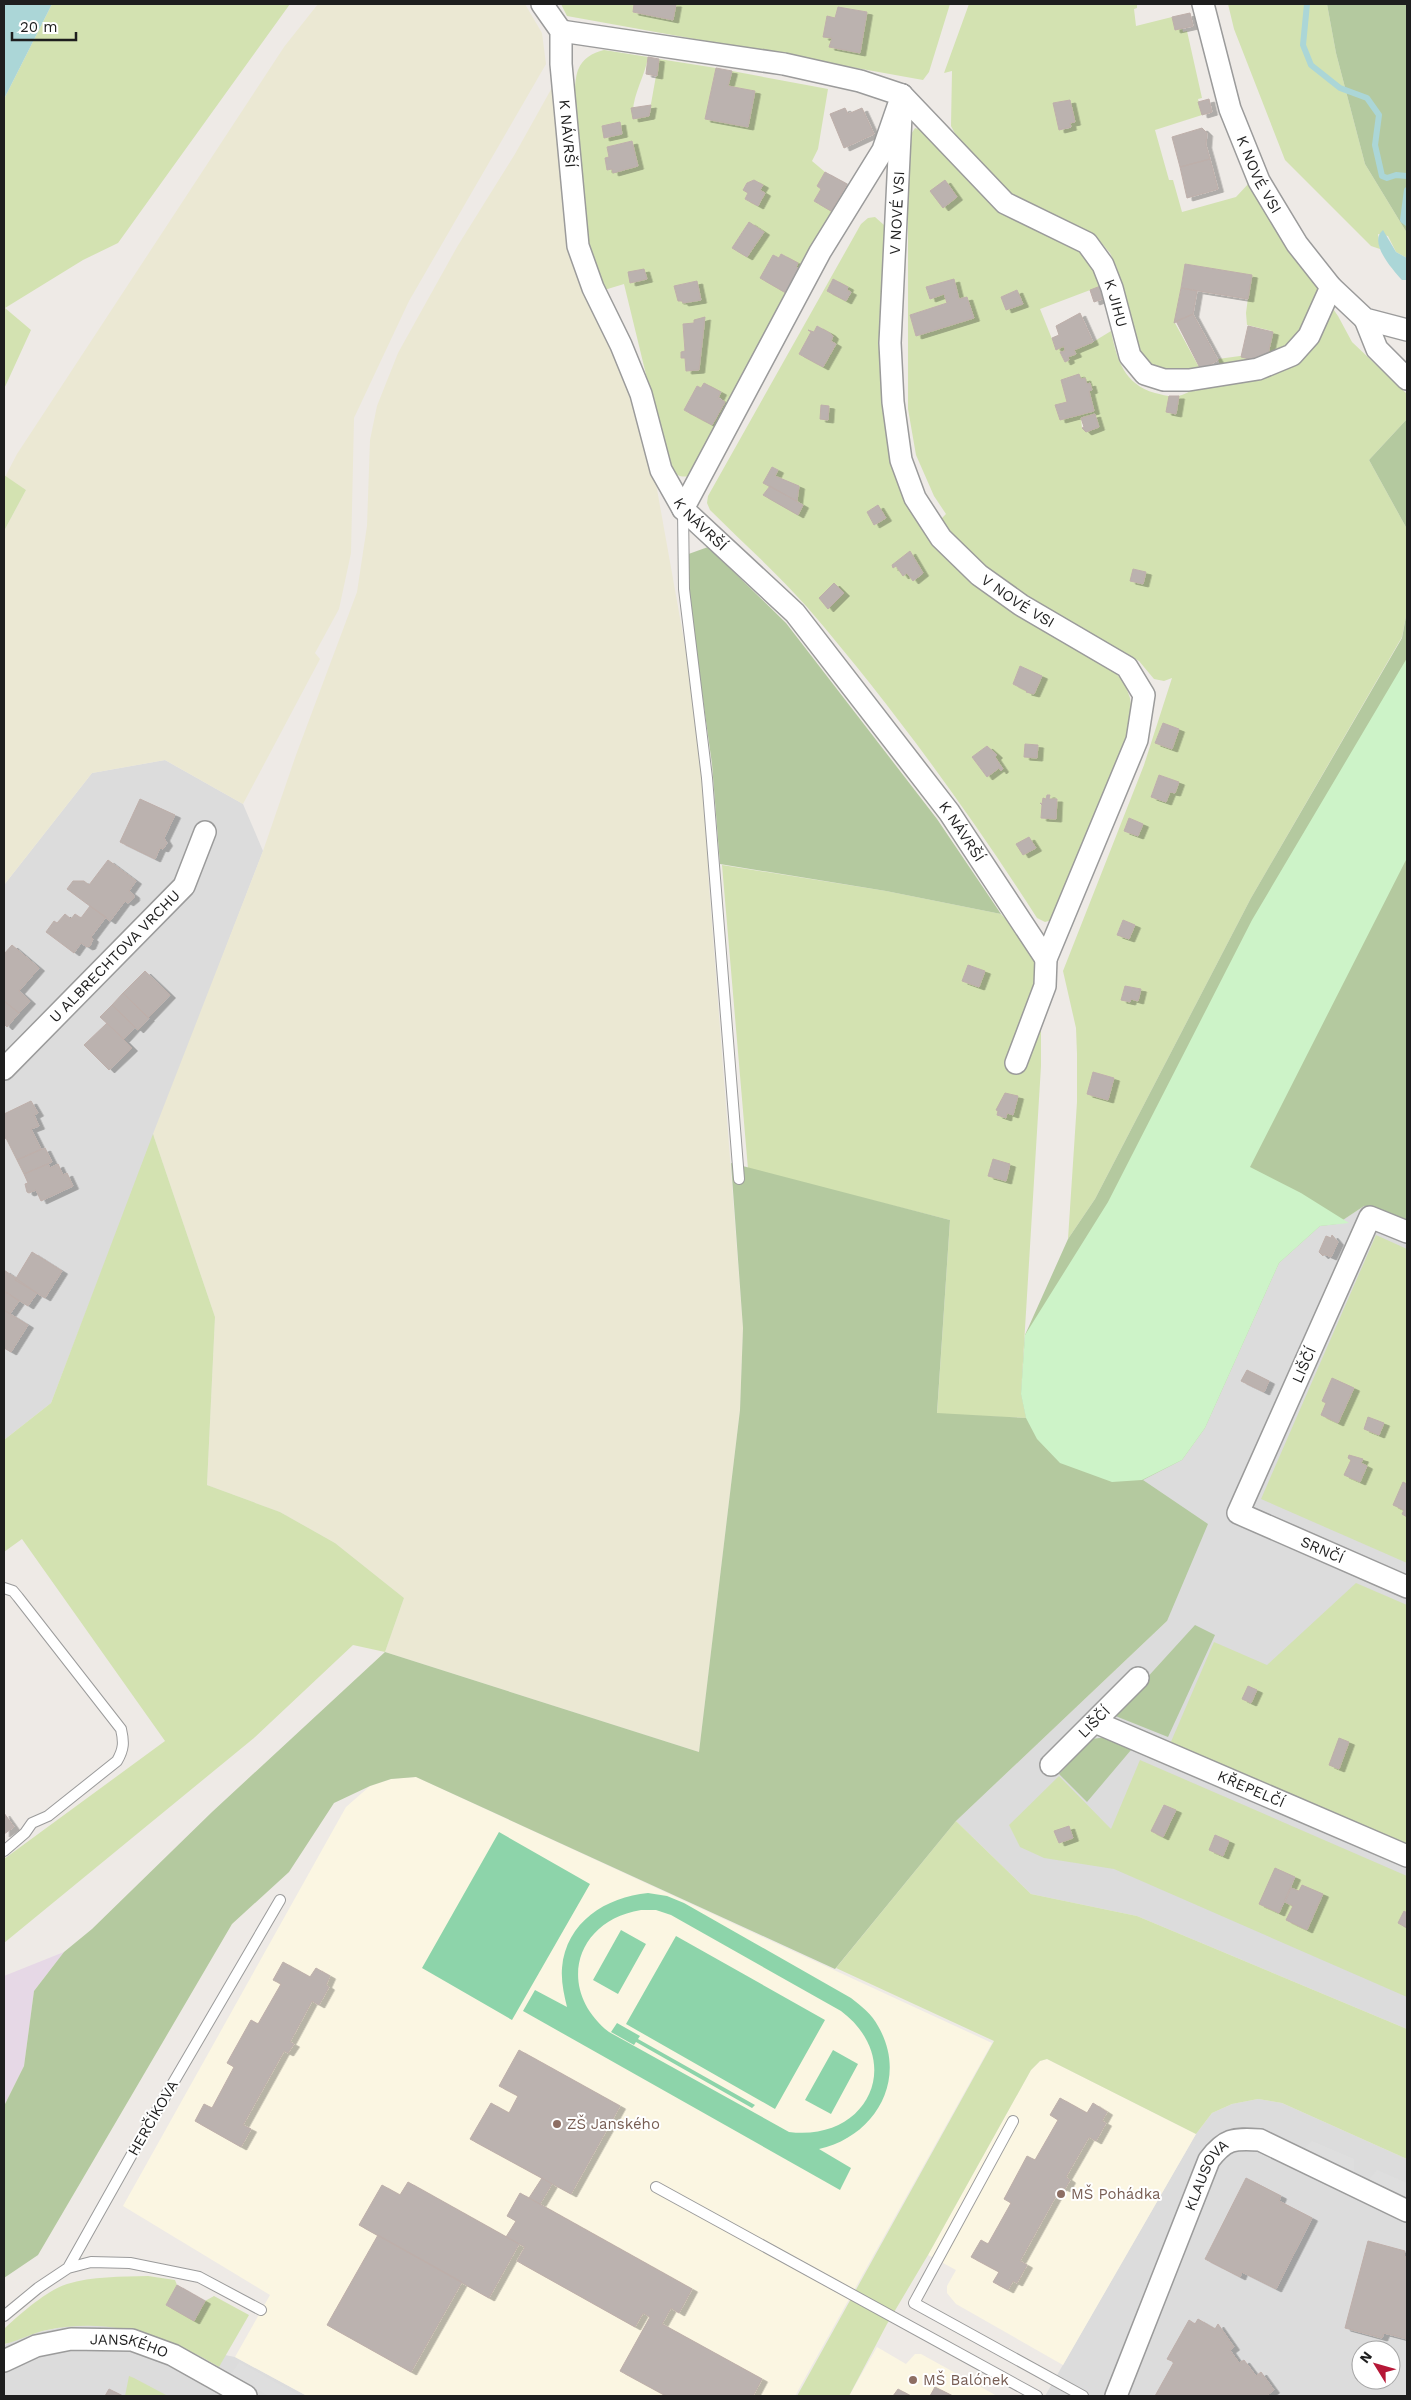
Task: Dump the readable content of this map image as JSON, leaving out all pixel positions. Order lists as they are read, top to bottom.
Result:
{
  "streets": {
    "street": [
      "K NÁVRŠÍ",
      "K NOVÉ VSI",
      "V NOVÉ VSI",
      "K JIHU",
      "U ALBRECHTOVA VRCHU",
      "LIŠČÍ",
      "SRNČÍ",
      "KŘEPELČÍ",
      "KLAUSOVA",
      "JANSKÉHO"
    ],
    "lane": ["HERČÍKOVA"]
  },
  "crossings": [
    ["K NÁVRŠÍ", "V NOVÉ VSI"],
    ["K NOVÉ VSI", "K JIHU"],
    ["V NOVÉ VSI", "K JIHU"],
    ["LIŠČÍ", "SRNČÍ"],
    ["LIŠČÍ", "KŘEPELČÍ"]
  ],
  "places": ["ZŠ Janského", "MŠ Pohádka", "MŠ Balónek"],
  "scale_bar": "20 m",
  "north": "top left"
}
